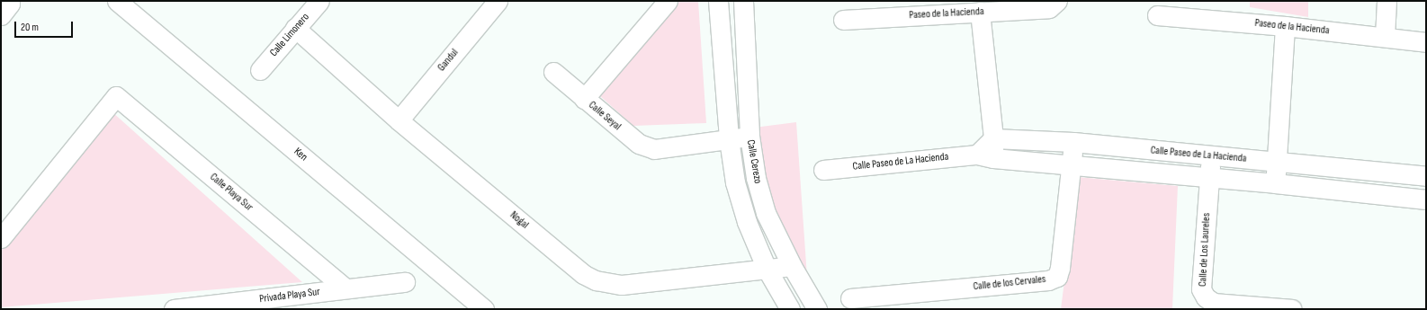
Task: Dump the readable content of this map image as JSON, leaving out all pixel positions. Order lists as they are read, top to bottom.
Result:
{
  "streets": {
    "street": [
      "Paseo de la Hacienda",
      "Calle Limonero",
      "Gandul",
      "Calle Seyal",
      "Ken",
      "Calle Paseo de La Hacienda",
      "Calle Cerezo",
      "Calle Playa Sur",
      "Nogal",
      "Calle de Los Laureles",
      "Calle de los Cervales",
      "Privada Playa Sur"
    ]
  },
  "crossings": [
    ["Calle Limonero", "Nogal"],
    ["Gandul", "Nogal"],
    ["Calle Seyal", "Calle Cerezo"],
    ["Calle Paseo de La Hacienda", "Calle de Los Laureles"],
    ["Calle Paseo de La Hacienda", "Calle de los Cervales"],
    ["Calle Cerezo", "Nogal"],
    ["Calle Playa Sur", "Privada Playa Sur"]
  ],
  "scale_bar": "20 m"
}
